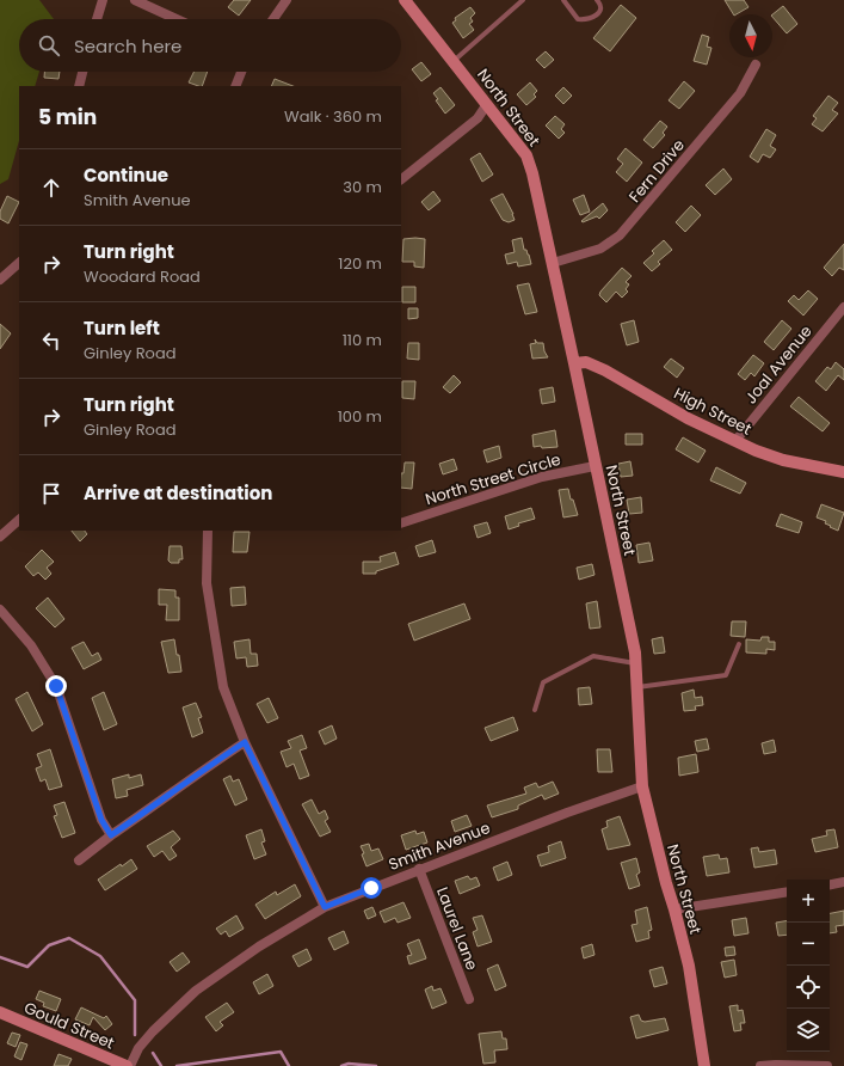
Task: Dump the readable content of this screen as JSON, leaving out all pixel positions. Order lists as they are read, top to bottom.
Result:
{
  "streets": {
    "street": [
      "North Street",
      "Fern Drive",
      "Joal Avenue",
      "High Street",
      "North Street Circle",
      "Smith Avenue",
      "Laurel Lane",
      "Gould Street"
    ]
  },
  "crossings": [
    ["North Street", "Fern Drive"],
    ["North Street", "High Street"],
    ["North Street", "North Street Circle"],
    ["North Street", "Smith Avenue"],
    ["Joal Avenue", "High Street"],
    ["Smith Avenue", "Laurel Lane"],
    ["Smith Avenue", "Gould Street"]
  ],
  "north": "bottom",
  "page": {
    "search": "Search here",
    "heading": ["5 min", "Walk · 360 m"],
    "list": [
      ["Continue", "Smith Avenue", "30 m"],
      ["Turn right", "Woodard Road", "120 m"],
      ["Turn left", "Ginley Road", "110 m"],
      ["Turn right", "Ginley Road", "100 m"],
      "Arrive at destination"
    ],
    "map_buttons": ["+", "−"]
  }
}
